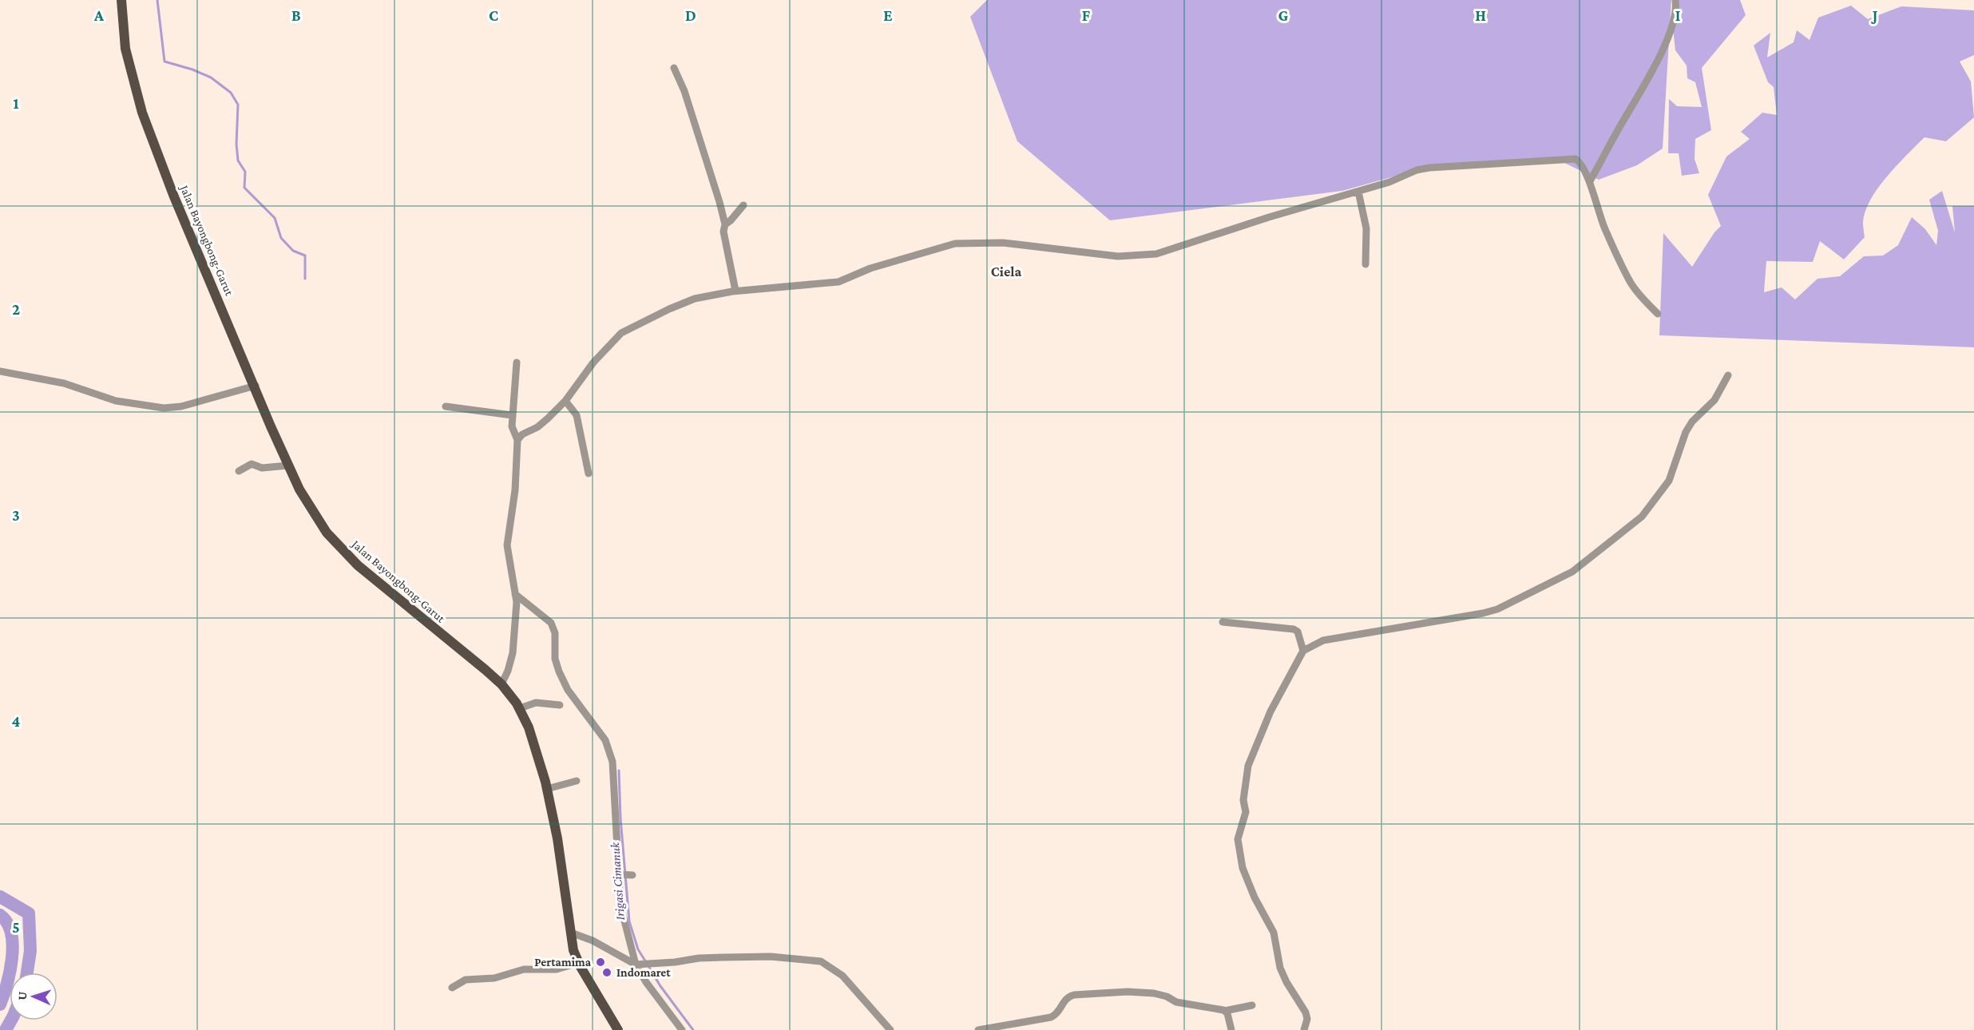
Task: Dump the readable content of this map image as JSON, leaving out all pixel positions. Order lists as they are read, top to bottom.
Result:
{
  "streets": {
    "main road": ["Jalan Bayongbong-Garut"]
  },
  "districts": ["Ciela"],
  "water": ["Irigasi Cimanuk"],
  "places": ["Pertamima", "Indomaret"],
  "north": "left",
  "grid": {
    "columns": [
      "A",
      "B",
      "C",
      "D",
      "E",
      "F",
      "G",
      "H",
      "I",
      "J"
    ],
    "rows": [
      "1",
      "2",
      "3",
      "4",
      "5"
    ]
  }
}
